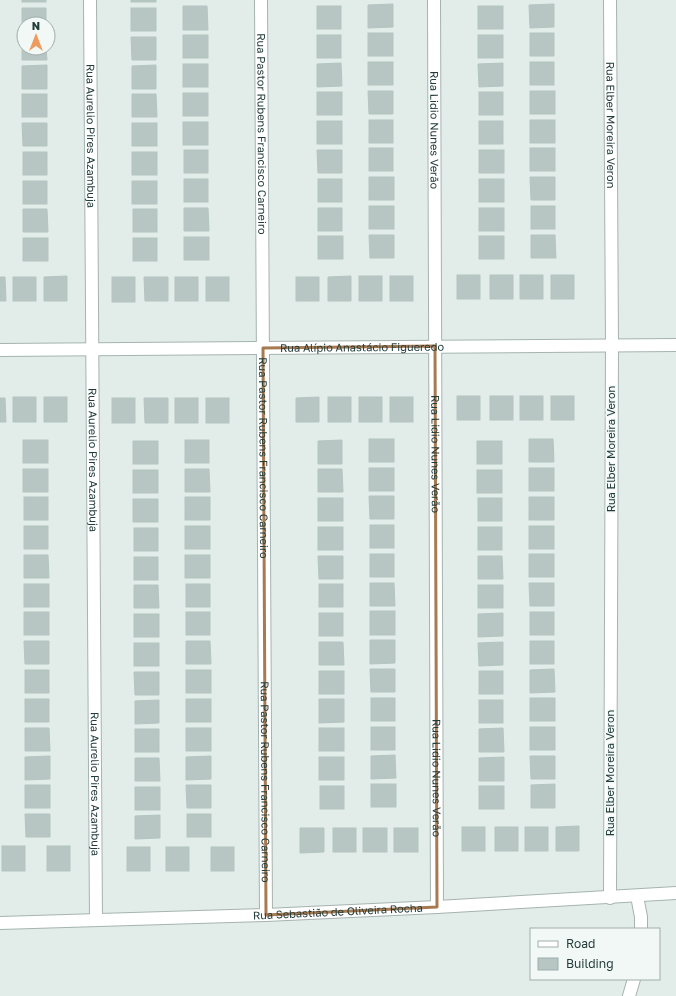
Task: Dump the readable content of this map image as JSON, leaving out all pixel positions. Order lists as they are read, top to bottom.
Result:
{
  "streets": {
    "street": [
      "Rua Elber Moreira Veron",
      "Rua Lidio Nunes Verão",
      "Rua Pastor Rubens Francisco Carneiro",
      "Rua Aurelio Pires Azambuja",
      "Rua Alípio Anastácio Figueredo",
      "Rua Sebastião de Oliveira Rocha"
    ]
  },
  "crossings": [
    ["Rua Elber Moreira Veron", "Rua Alípio Anastácio Figueredo"],
    ["Rua Elber Moreira Veron", "Rua Sebastião de Oliveira Rocha"],
    ["Rua Lidio Nunes Verão", "Rua Alípio Anastácio Figueredo"],
    ["Rua Lidio Nunes Verão", "Rua Sebastião de Oliveira Rocha"],
    ["Rua Pastor Rubens Francisco Carneiro", "Rua Alípio Anastácio Figueredo"],
    ["Rua Pastor Rubens Francisco Carneiro", "Rua Sebastião de Oliveira Rocha"],
    ["Rua Aurelio Pires Azambuja", "Rua Alípio Anastácio Figueredo"],
    ["Rua Aurelio Pires Azambuja", "Rua Sebastião de Oliveira Rocha"]
  ],
  "legend": ["Road", "Building"],
  "north": "top"
}
